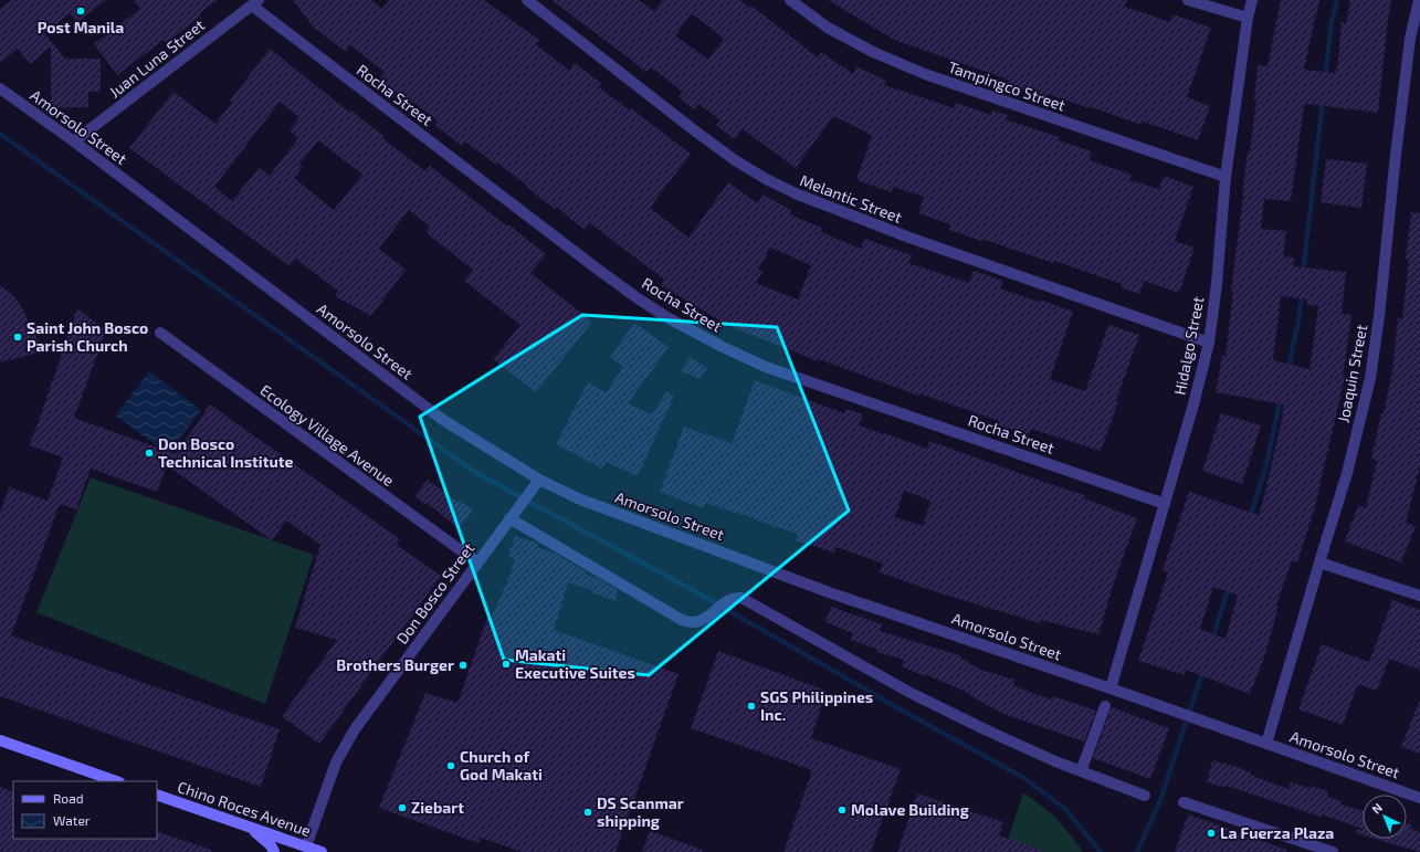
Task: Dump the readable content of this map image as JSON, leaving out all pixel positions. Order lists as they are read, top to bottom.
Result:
{
  "streets": {
    "main road": ["Chino Roces Avenue"],
    "street": [
      "Juan Luna Street",
      "Tampingco Street",
      "Rocha Street",
      "Amorsolo Street",
      "Melantic Street",
      "Hidalgo Street",
      "Joaquin Street",
      "Ecology Village Avenue",
      "Don Bosco Street"
    ]
  },
  "crossings": [
    ["Juan Luna Street", "Rocha Street"],
    ["Juan Luna Street", "Amorsolo Street"],
    ["Tampingco Street", "Hidalgo Street"],
    ["Rocha Street", "Hidalgo Street"],
    ["Amorsolo Street", "Hidalgo Street"],
    ["Amorsolo Street", "Joaquin Street"],
    ["Amorsolo Street", "Don Bosco Street"],
    ["Melantic Street", "Hidalgo Street"],
    ["Ecology Village Avenue", "Don Bosco Street"],
    ["Don Bosco Street", "Chino Roces Avenue"]
  ],
  "places": [
    "Post Manila",
    "Saint John Bosco Parish Church",
    "Don Bosco Technical Institute",
    "Makati Executive Suites",
    "Brothers Burger",
    "SGS Philippines Inc.",
    "Church of God Makati",
    "Ziebart",
    "Molave Building",
    "DS Scanmar shipping",
    "La Fuerza Plaza"
  ],
  "legend": ["Road", "Water"],
  "north": "top left"
}
